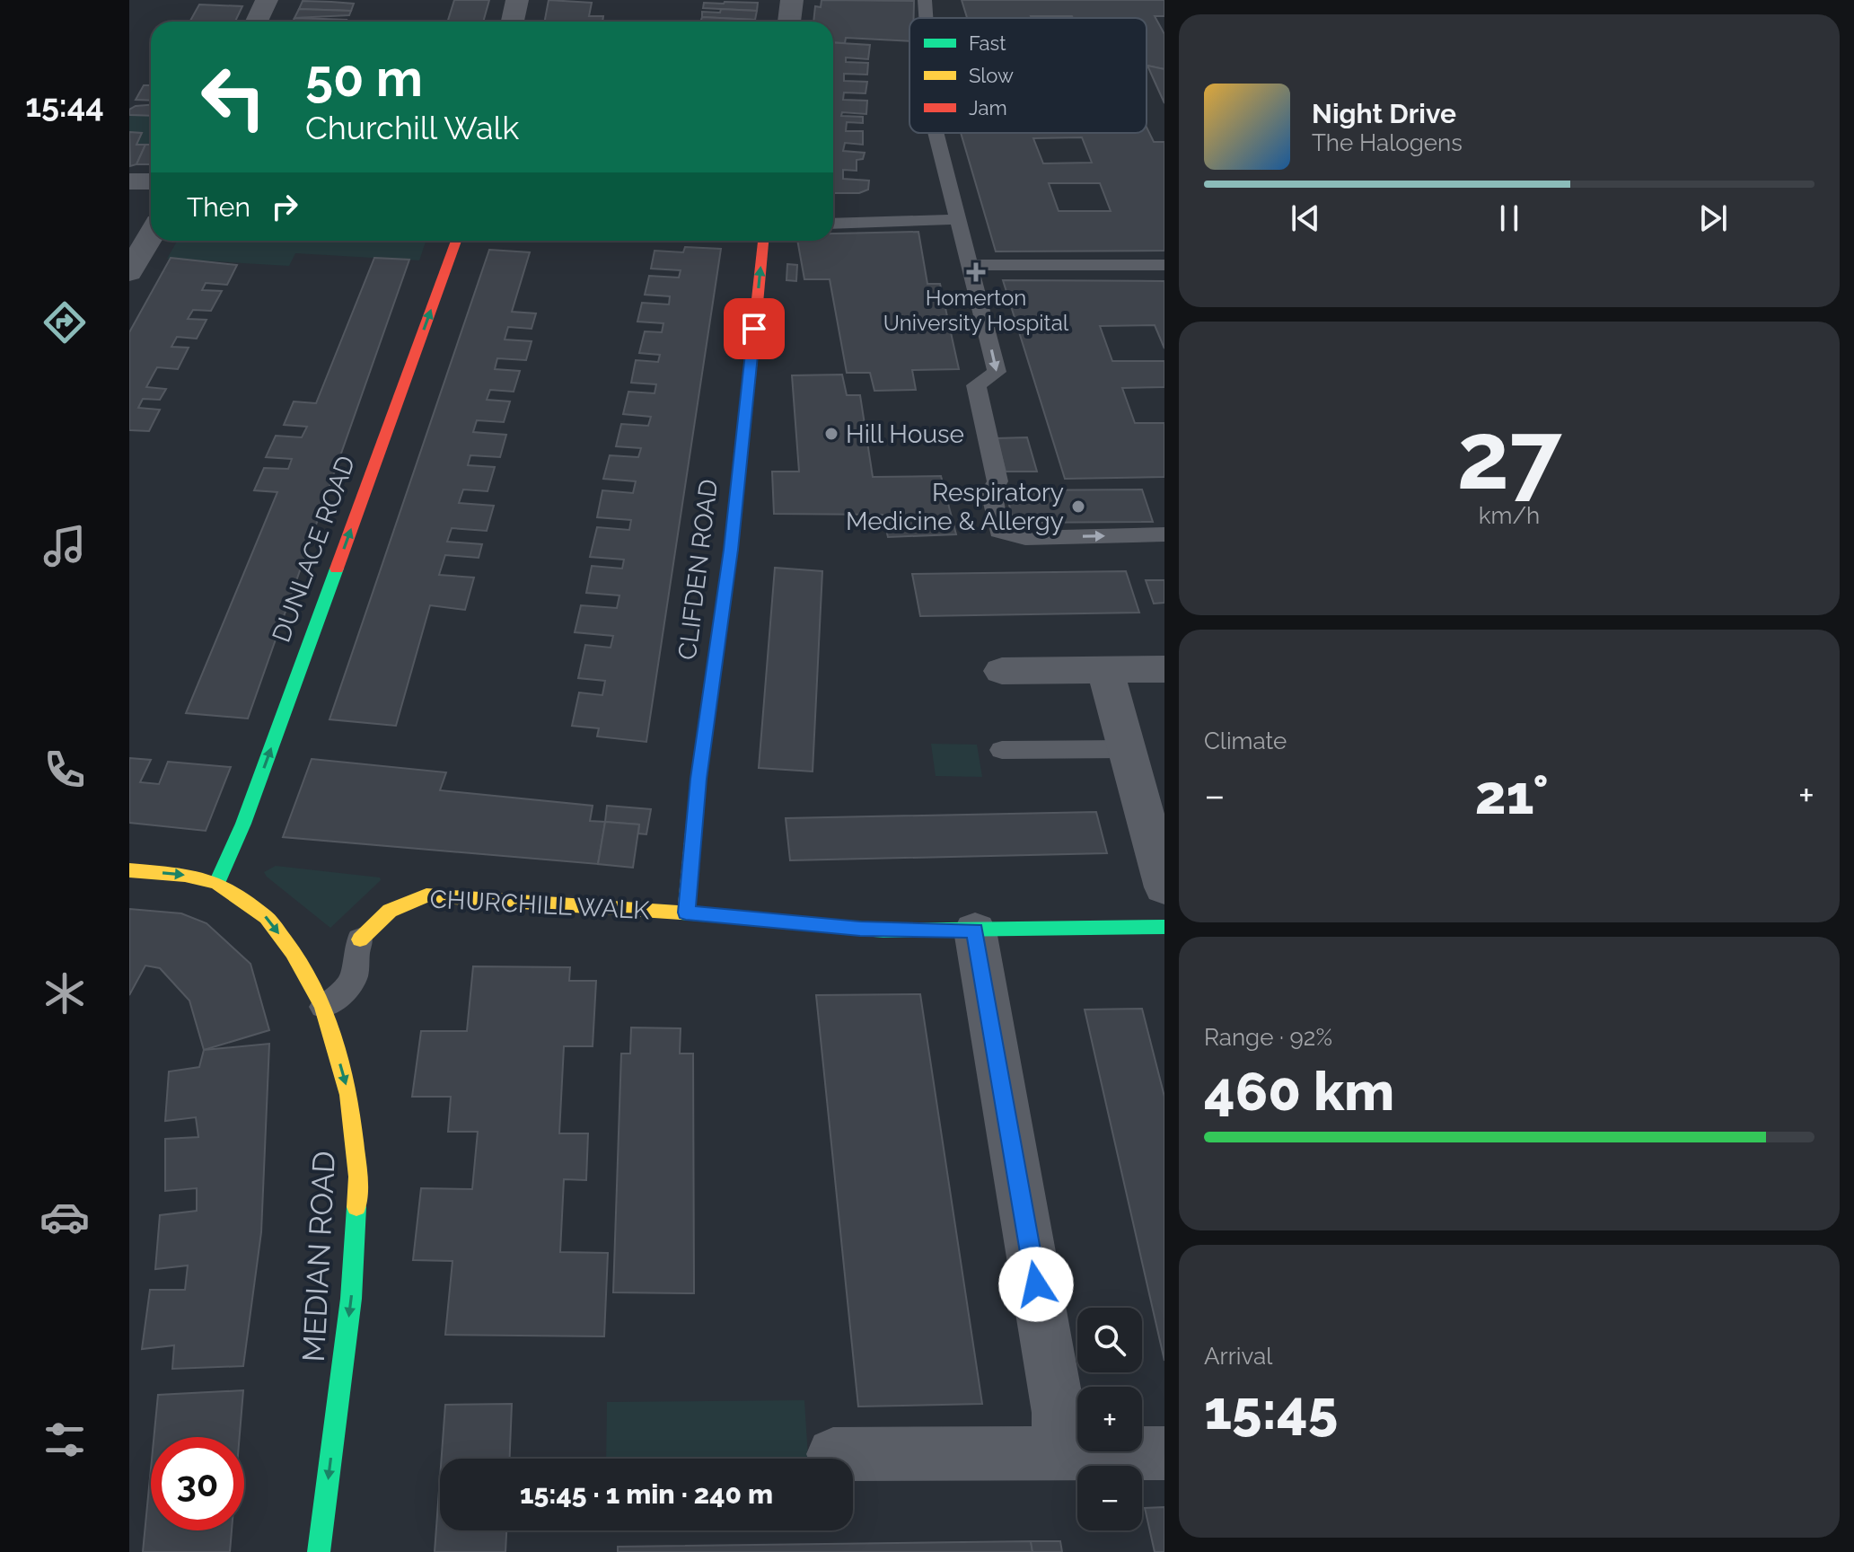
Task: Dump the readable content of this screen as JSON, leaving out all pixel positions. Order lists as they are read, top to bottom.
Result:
{
  "streets": {
    "street": [
      "DUNLACE ROAD",
      "CLIFDEN ROAD",
      "CHURCHILL WALK",
      "MEDIAN ROAD"
    ]
  },
  "crossings": [
    ["DUNLACE ROAD", "MEDIAN ROAD"],
    ["CLIFDEN ROAD", "CHURCHILL WALK"]
  ],
  "one_way": ["DUNLACE ROAD", "CLIFDEN ROAD", "MEDIAN ROAD"],
  "places": {
    "health": ["Homerton University Hospital"],
    "other": ["Hill House", "Respiratory Medicine & Allergy"]
  },
  "legend": ["Fast", "Slow", "Jam"],
  "page": {
    "tabs": "15:44",
    "turn": ["50 m", "Churchill Walk"],
    "song": ["Night Drive", "The Halogens"],
    "then": "Then",
    "tile": [
      ["27", "km/h"],
      "Climate",
      ["Range · 92%", "460 km"],
      ["Arrival", "15:45"]
    ],
    "heat": ["−", "21°", "+"],
    "map_buttons": ["+", "−"],
    "limit": "30",
    "trip": "15:45 · 1 min · 240 m"
  }
}
